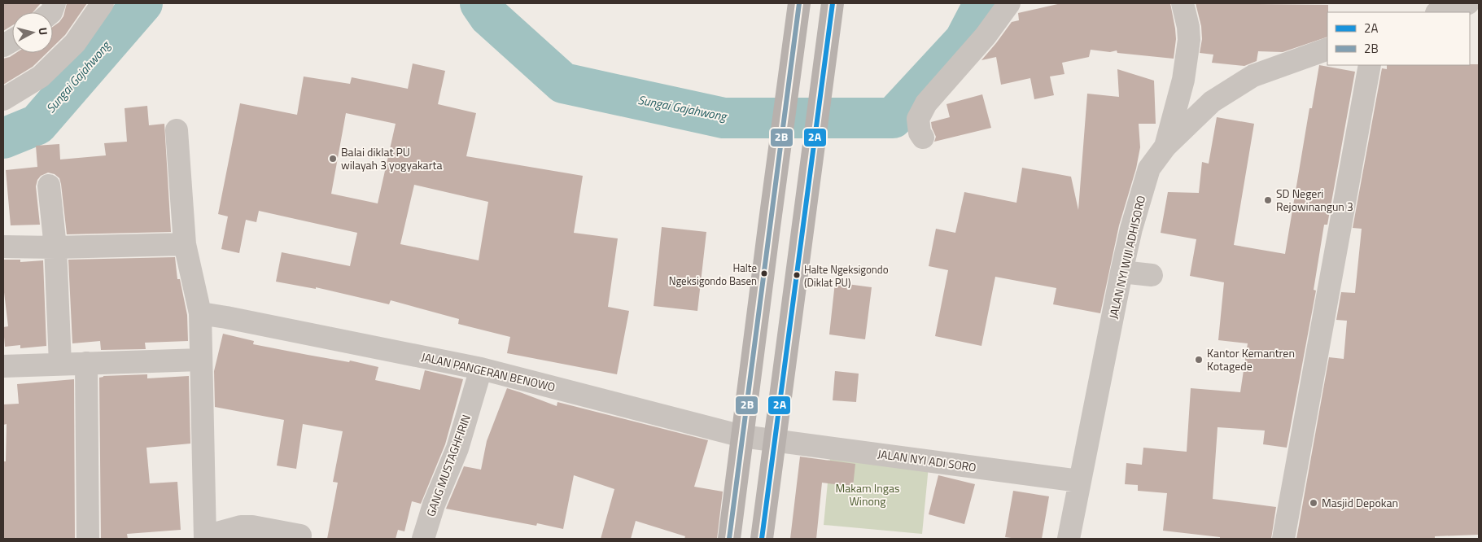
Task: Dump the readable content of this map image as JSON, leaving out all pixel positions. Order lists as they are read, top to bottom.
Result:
{
  "streets": {
    "street": [
      "JALAN NYI WIJI ADHISORO",
      "JALAN PANGERAN BENOWO",
      "JALAN NYI ADI SORO",
      "GANG MUSTAGHFIRIN"
    ]
  },
  "crossings": [
    ["JALAN NYI WIJI ADHISORO", "JALAN NYI ADI SORO"],
    ["JALAN PANGERAN BENOWO", "JALAN NYI ADI SORO"],
    ["JALAN PANGERAN BENOWO", "GANG MUSTAGHFIRIN"]
  ],
  "water": ["Sungai Gajahwong"],
  "parks": ["Makam Ingas Winong"],
  "places": [
    "Balai diklat PU wilayah 3 yogyakarta",
    "SD Negeri Rejowinangun 3",
    "Halte Ngeksigondo Basen",
    "Halte Ngeksigondo (Diklat PU)",
    "Kantor Kemantren Kotagede",
    "Masjid Depokan"
  ],
  "lines": ["transit line 2A", "transit line 2B"],
  "legend": ["2A", "2B"],
  "north": "right"
}
